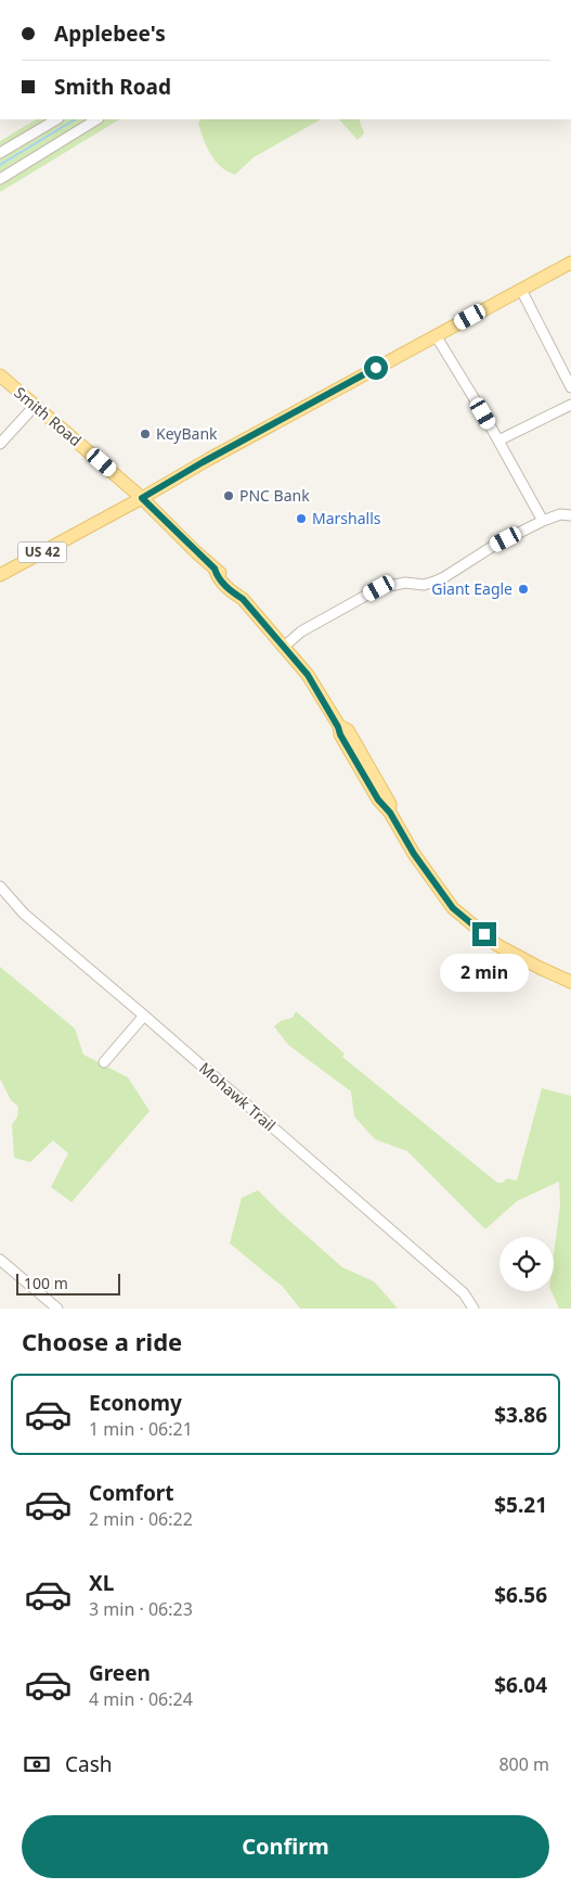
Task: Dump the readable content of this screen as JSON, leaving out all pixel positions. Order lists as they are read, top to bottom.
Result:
{
  "streets": {
    "main road": ["Smith Road", "US 42"],
    "street": ["Mohawk Trail"]
  },
  "crossings": [
    ["Smith Road", "US 42"]
  ],
  "places": [
    "KeyBank",
    "PNC Bank",
    "Marshalls",
    "Giant Eagle"
  ],
  "scale_bar": "100 m",
  "page": {
    "banner": ["Applebee's", "Smith Road"],
    "bubble": "2 min",
    "scale": "100 m",
    "heading": "Choose a ride",
    "list": [
      {
        "name": "Economy",
        "note": "1 min · 06:21",
        "value": "$3.86"
      },
      {
        "name": "Comfort",
        "note": "2 min · 06:22",
        "value": "$5.21"
      },
      {
        "name": "XL",
        "note": "3 min · 06:23",
        "value": "$6.56"
      },
      {
        "name": "Green",
        "note": "4 min · 06:24",
        "value": "$6.04"
      }
    ],
    "pay": ["Cash", "800 m"],
    "buttons": "Confirm"
  }
}
